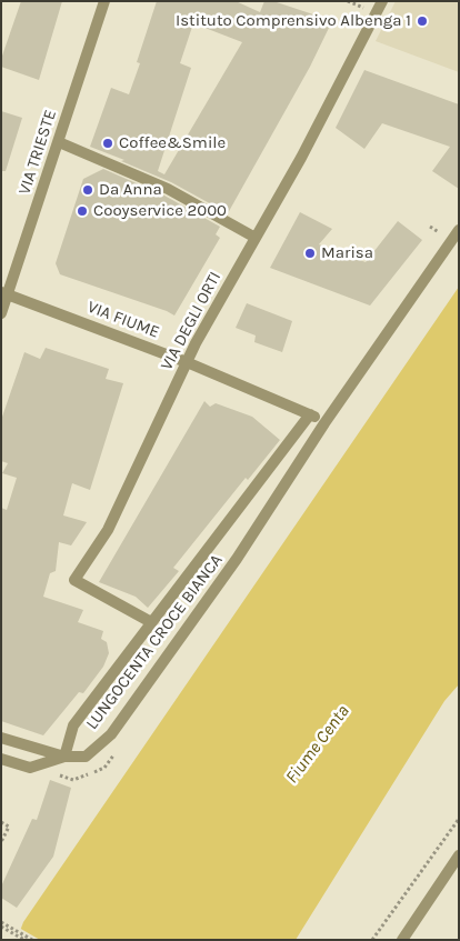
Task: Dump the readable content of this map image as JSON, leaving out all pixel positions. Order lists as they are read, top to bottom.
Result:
{
  "streets": {
    "street": [
      "VIA TRIESTE",
      "VIA FIUME",
      "VIA DEGLI ORTI",
      "LUNGOCENTA CROCE BIANCA"
    ]
  },
  "crossings": [
    ["VIA TRIESTE", "VIA FIUME"],
    ["VIA FIUME", "VIA DEGLI ORTI"],
    ["VIA FIUME", "LUNGOCENTA CROCE BIANCA"],
    ["VIA DEGLI ORTI", "LUNGOCENTA CROCE BIANCA"]
  ],
  "water": ["Fiume Centa"],
  "places": [
    "Istituto Comprensivo Albenga 1",
    "Coffee&Smile",
    "Da Anna",
    "Cooyservice 2000",
    "Marisa"
  ]
}
